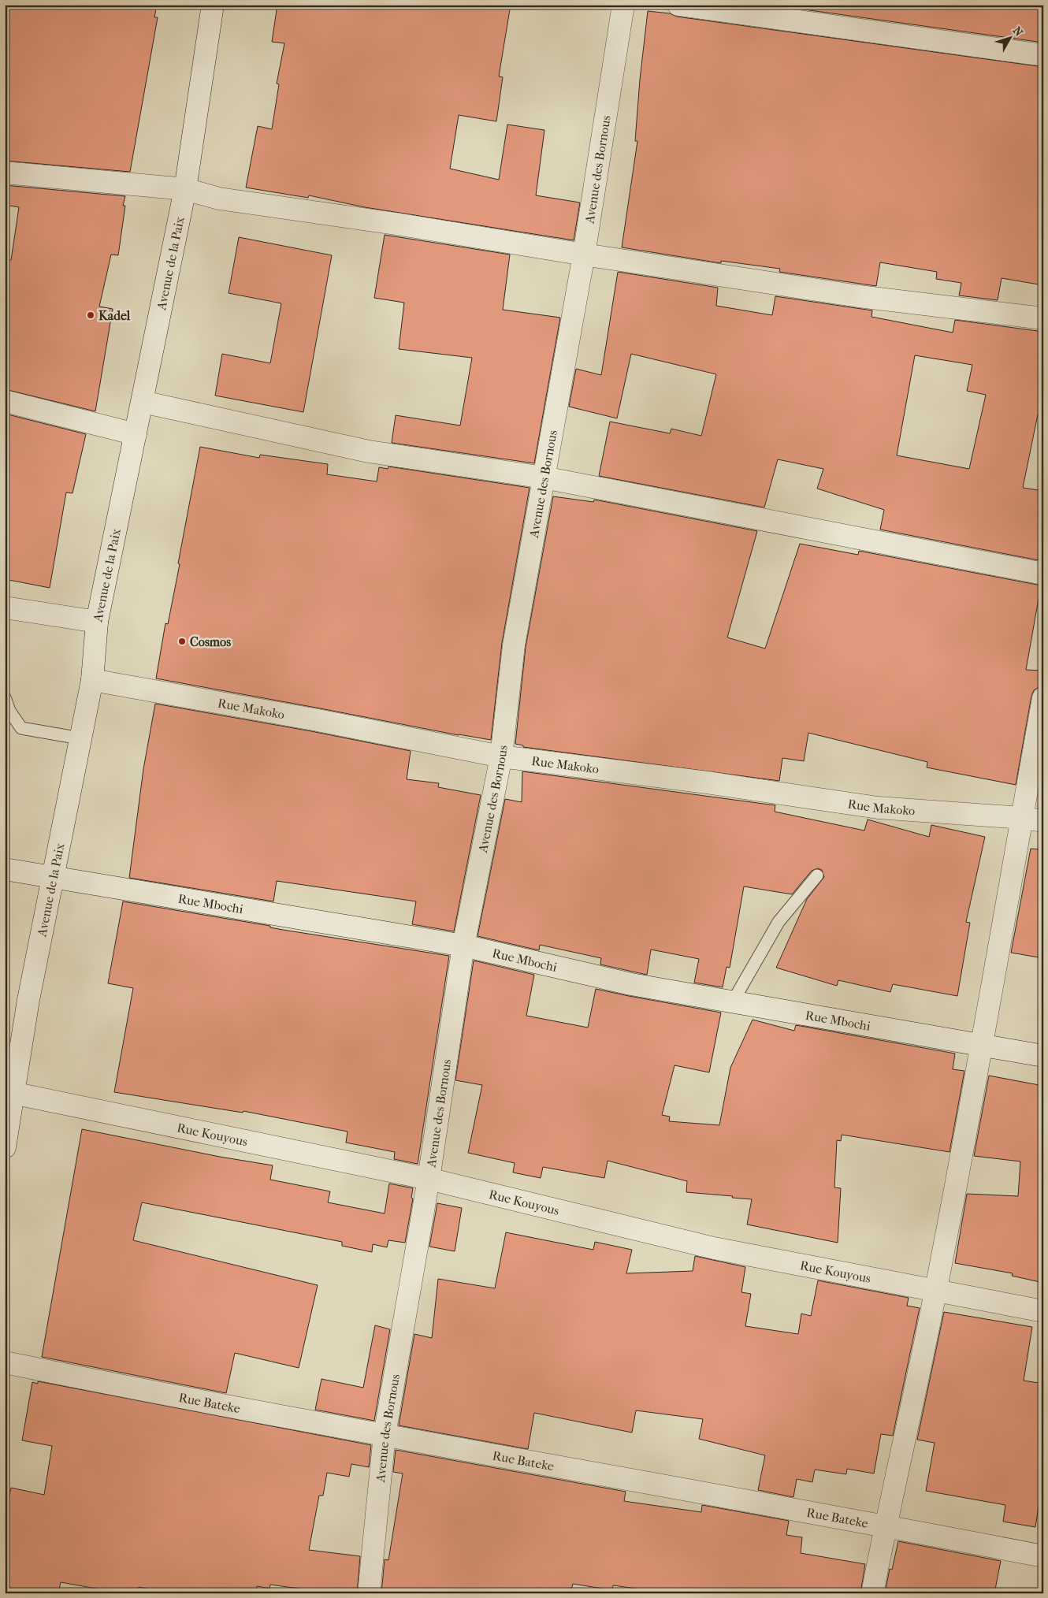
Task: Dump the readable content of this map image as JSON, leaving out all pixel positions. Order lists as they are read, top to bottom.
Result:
{
  "streets": {
    "street": [
      "Avenue des Bornous",
      "Avenue de la Paix",
      "Rue Makoko",
      "Rue Mbochi",
      "Rue Kouyous",
      "Rue Bateke"
    ]
  },
  "crossings": [
    ["Avenue des Bornous", "Rue Makoko"],
    ["Avenue des Bornous", "Rue Mbochi"],
    ["Avenue des Bornous", "Rue Kouyous"],
    ["Avenue des Bornous", "Rue Bateke"],
    ["Avenue de la Paix", "Rue Makoko"],
    ["Avenue de la Paix", "Rue Mbochi"],
    ["Avenue de la Paix", "Rue Kouyous"]
  ],
  "places": ["Kadel", "Cosmos"],
  "north": "top right"
}
